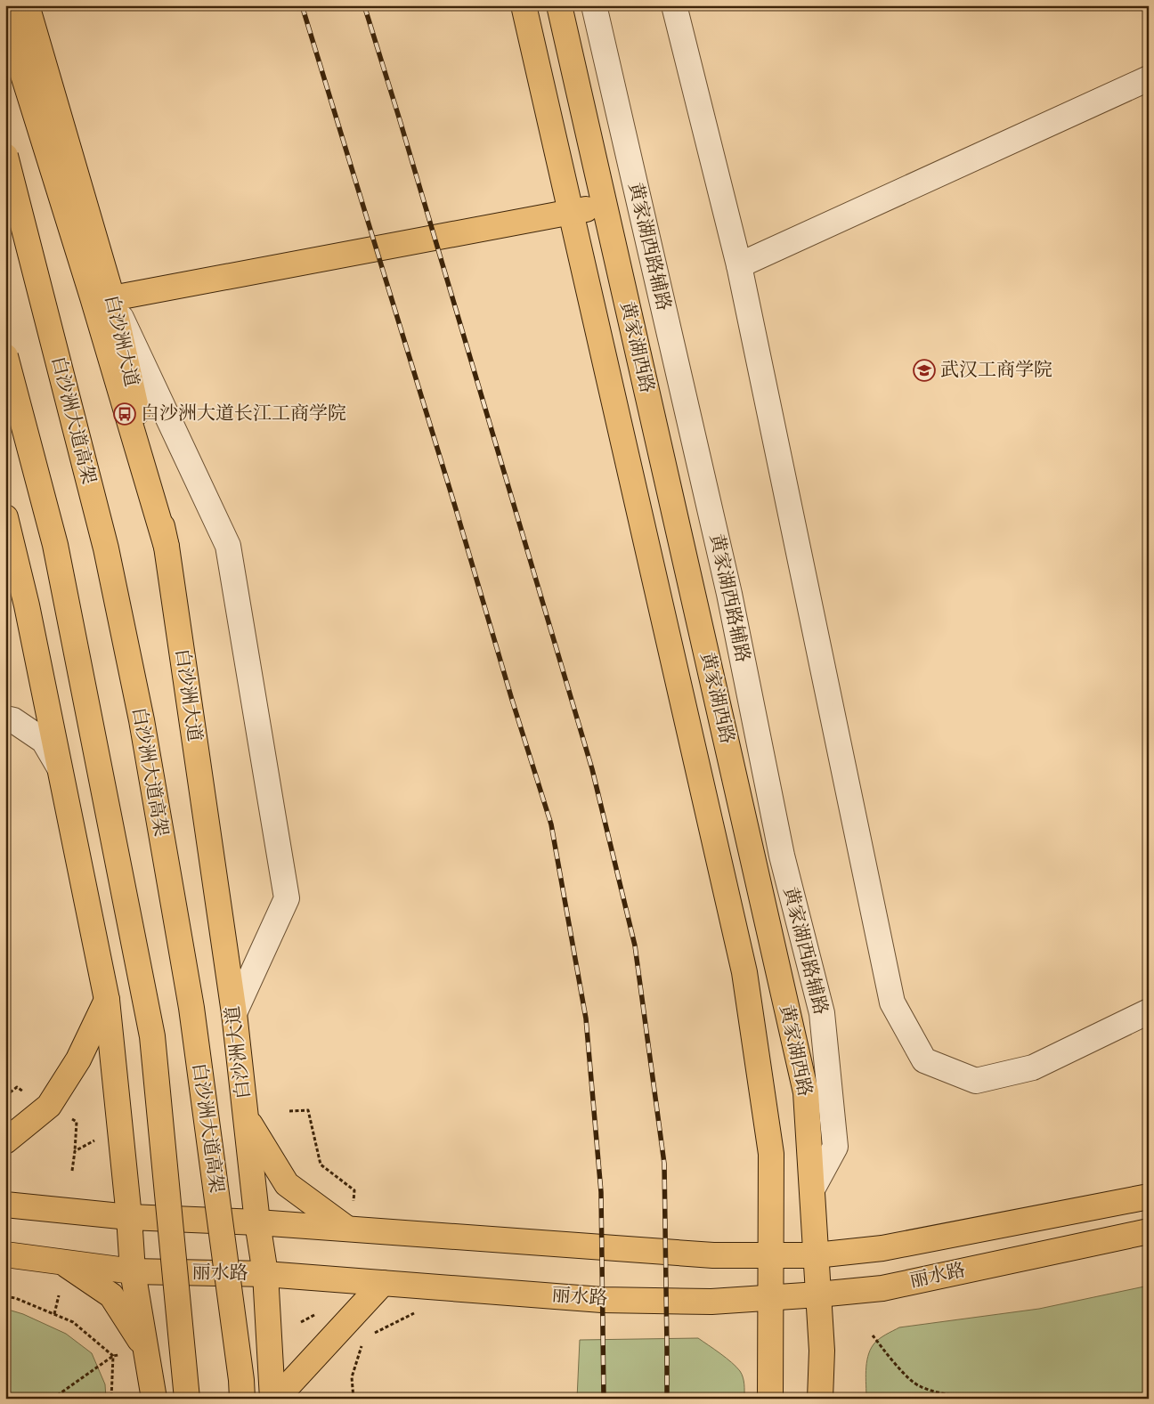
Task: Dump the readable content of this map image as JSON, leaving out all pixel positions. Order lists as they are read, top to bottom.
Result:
{
  "streets": {
    "main road": [
      "白沙洲大道",
      "黄家湖西路",
      "白沙洲大道高架",
      "丽水路"
    ],
    "street": ["黄家湖西路辅路"]
  },
  "crossings": [
    ["黄家湖西路辅路", "黄家湖西路"],
    ["白沙洲大道", "丽水路"],
    ["黄家湖西路", "丽水路"]
  ],
  "places": {
    "school or university": ["武汉工商学院"],
    "bus stop": ["白沙洲大道长江工商学院"]
  }
}
